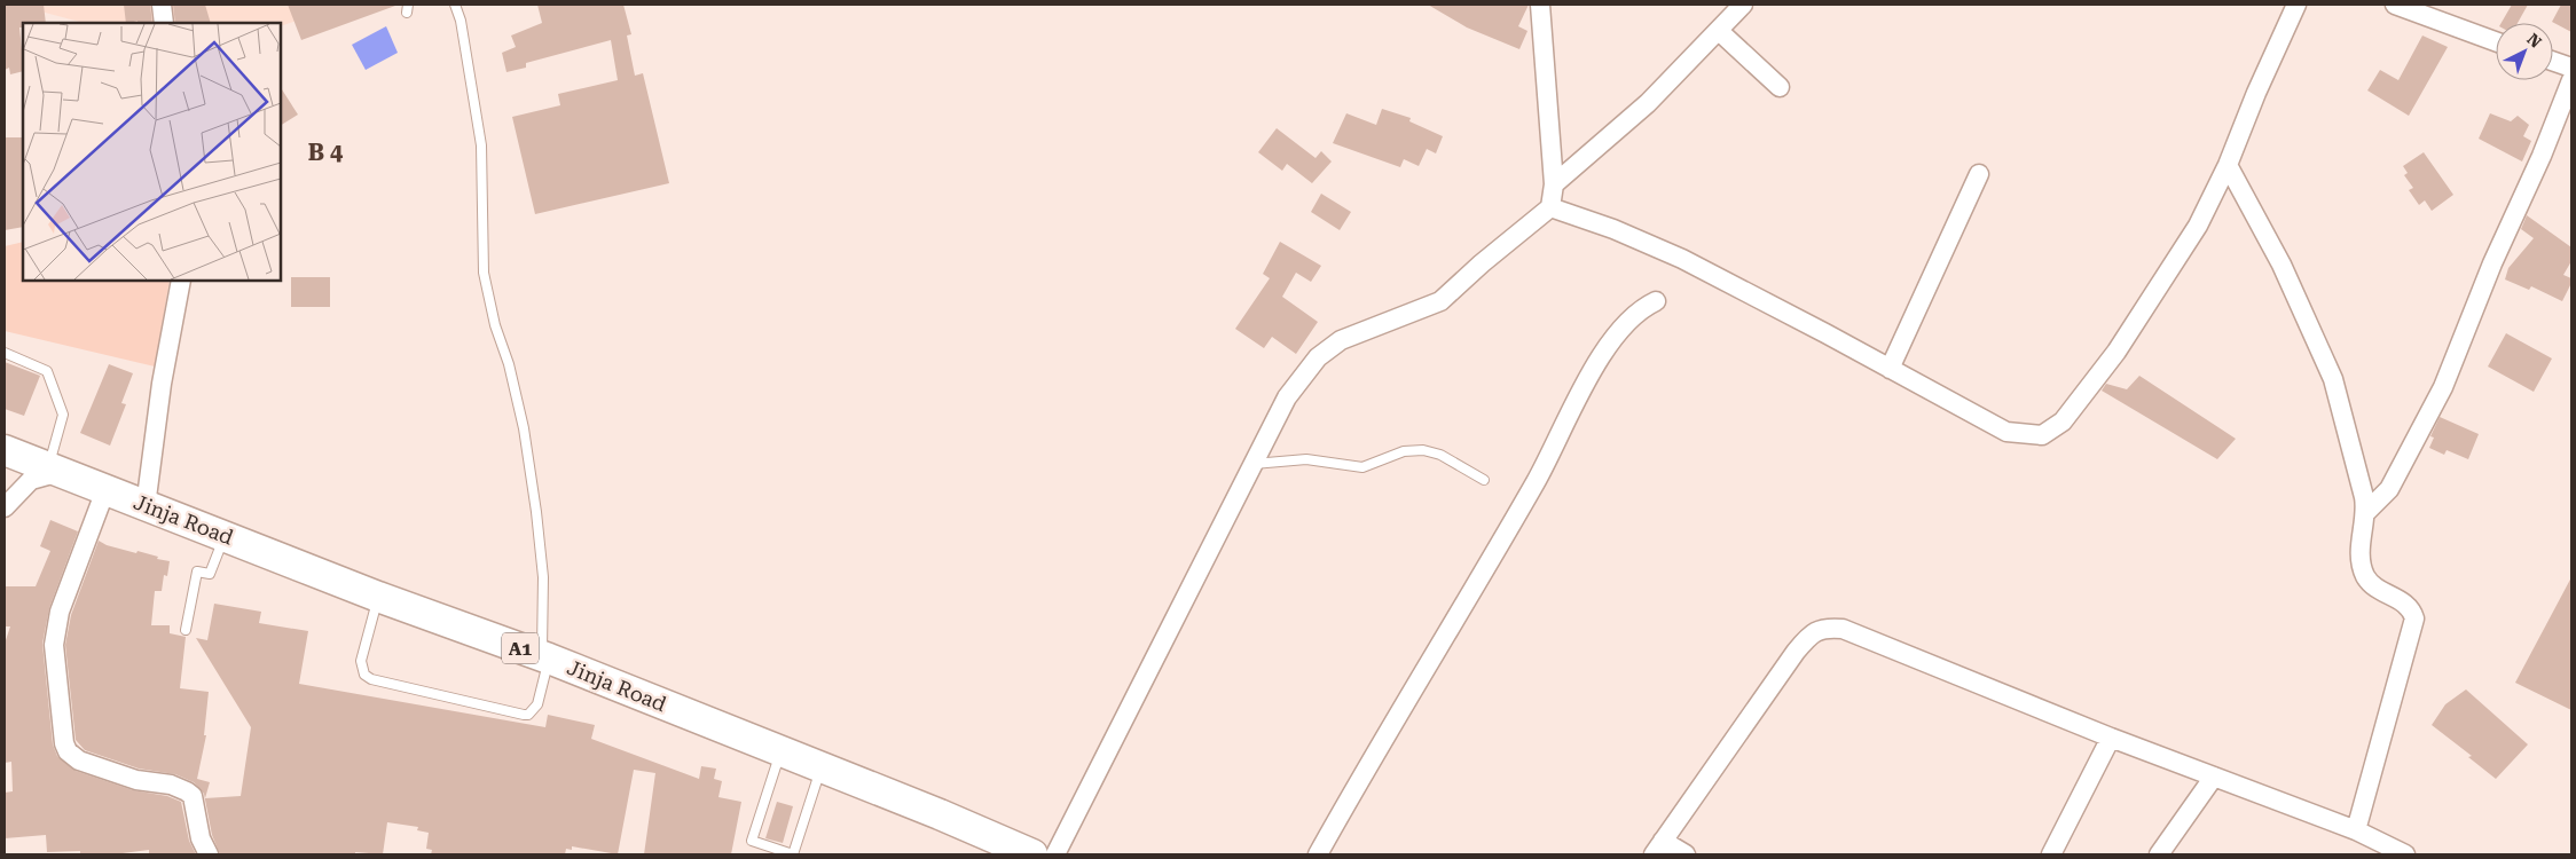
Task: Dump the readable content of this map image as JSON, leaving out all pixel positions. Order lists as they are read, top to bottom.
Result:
{
  "streets": {
    "highway": ["Jinja Road", "A1"]
  },
  "districts": ["B 4"],
  "north": "top right"
}
